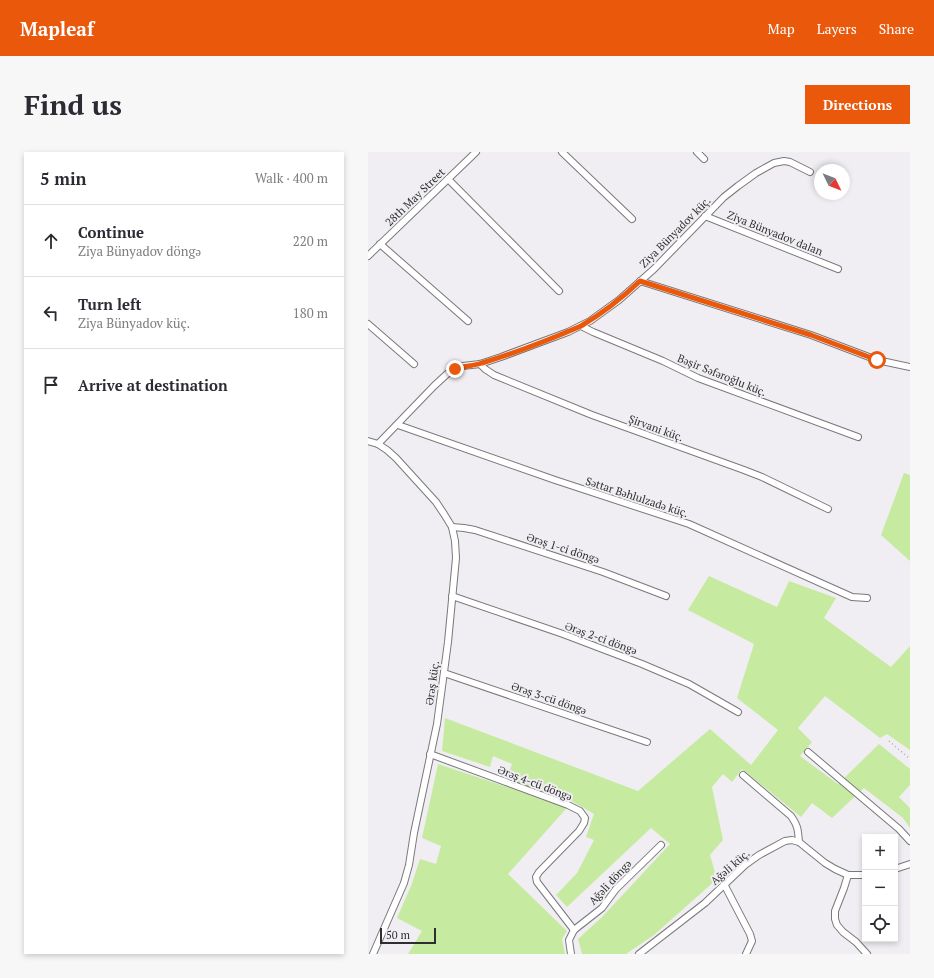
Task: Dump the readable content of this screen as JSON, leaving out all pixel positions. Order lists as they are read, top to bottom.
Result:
{
  "streets": {
    "street": [
      "28th May Street",
      "Ziya Bünyadov küç.",
      "Ziya Bünyadov dalan",
      "Bəşir Səfəroğlu küç.",
      "Şirvani küç.",
      "Səttar Bəhlulzadə küç.",
      "Ərəş 1-ci döngə",
      "Ərəş 2-ci döngə",
      "Ərəş küç.",
      "Ərəş 3-cü döngə",
      "Ərəş 4-cü döngə",
      "Ağəli küç.",
      "Ağəli döngə"
    ]
  },
  "crossings": [
    ["Ziya Bünyadov küç.", "Ziya Bünyadov dalan"],
    ["Ziya Bünyadov küç.", "Bəşir Səfəroğlu küç."],
    ["Ziya Bünyadov küç.", "Şirvani küç."],
    ["Ziya Bünyadov küç.", "Səttar Bəhlulzadə küç."],
    ["Ziya Bünyadov küç.", "Ərəş küç."],
    ["Ərəş 1-ci döngə", "Ərəş küç."],
    ["Ərəş 2-ci döngə", "Ərəş küç."],
    ["Ərəş küç.", "Ərəş 3-cü döngə"],
    ["Ərəş küç.", "Ərəş 4-cü döngə"],
    ["Ərəş 4-cü döngə", "Ağəli döngə"]
  ],
  "scale_bar": "50 m",
  "north": "bottom right",
  "page": {
    "header": "Mapleaf",
    "nav": ["Map", "Layers", "Share"],
    "buttons": "Directions",
    "title": "Find us",
    "heading": ["5 min", "Walk · 400 m"],
    "list": [
      ["Continue", "Ziya Bünyadov döngə", "220 m"],
      ["Turn left", "Ziya Bünyadov küç.", "180 m"],
      "Arrive at destination"
    ],
    "map_buttons": ["+", "−"],
    "scale": "50 m"
  }
}
